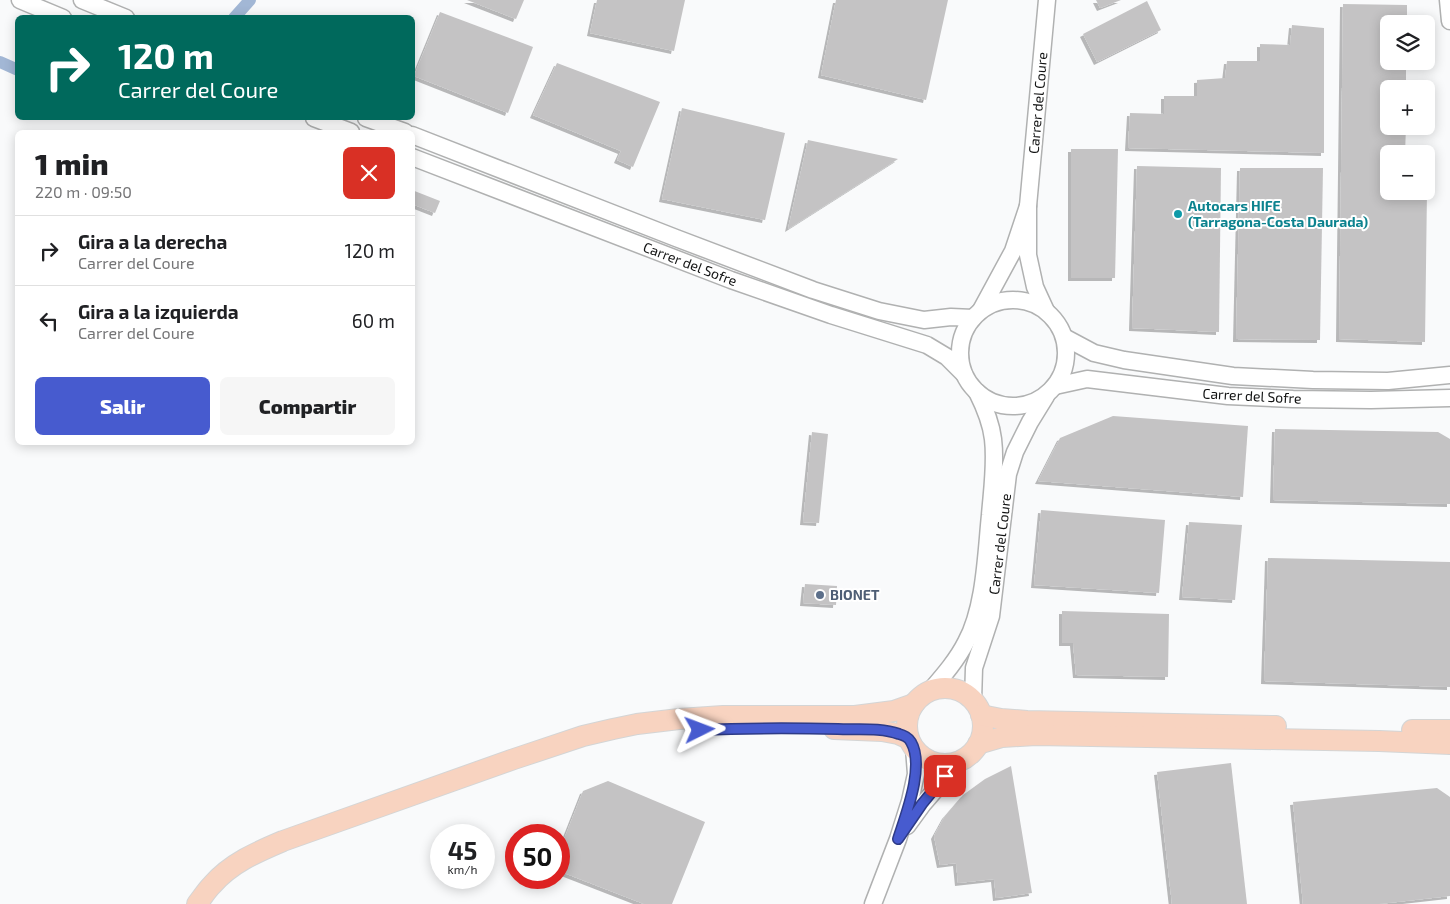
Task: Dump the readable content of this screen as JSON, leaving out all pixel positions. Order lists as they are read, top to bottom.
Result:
{
  "streets": {
    "street": ["Carrer del Coure", "Carrer del Sofre"]
  },
  "crossings": [
    ["Carrer del Coure", "Carrer del Sofre"]
  ],
  "places": ["Autocars HIFE (Tarragona-Costa Daurada)", "BIONET"],
  "page": {
    "map_buttons": ["+", "−"],
    "turn": ["120 m", "Carrer del Coure"],
    "heading": ["1 min", "220 m · 09:50"],
    "list": [
      {
        "name": "Gira a la derecha",
        "note": "Carrer del Coure",
        "value": "120 m"
      },
      {
        "name": "Gira a la izquierda",
        "note": "Carrer del Coure",
        "value": "60 m"
      }
    ],
    "buttons": ["Salir", "Compartir"],
    "speed": "45 km/h",
    "limit": "50"
  }
}
